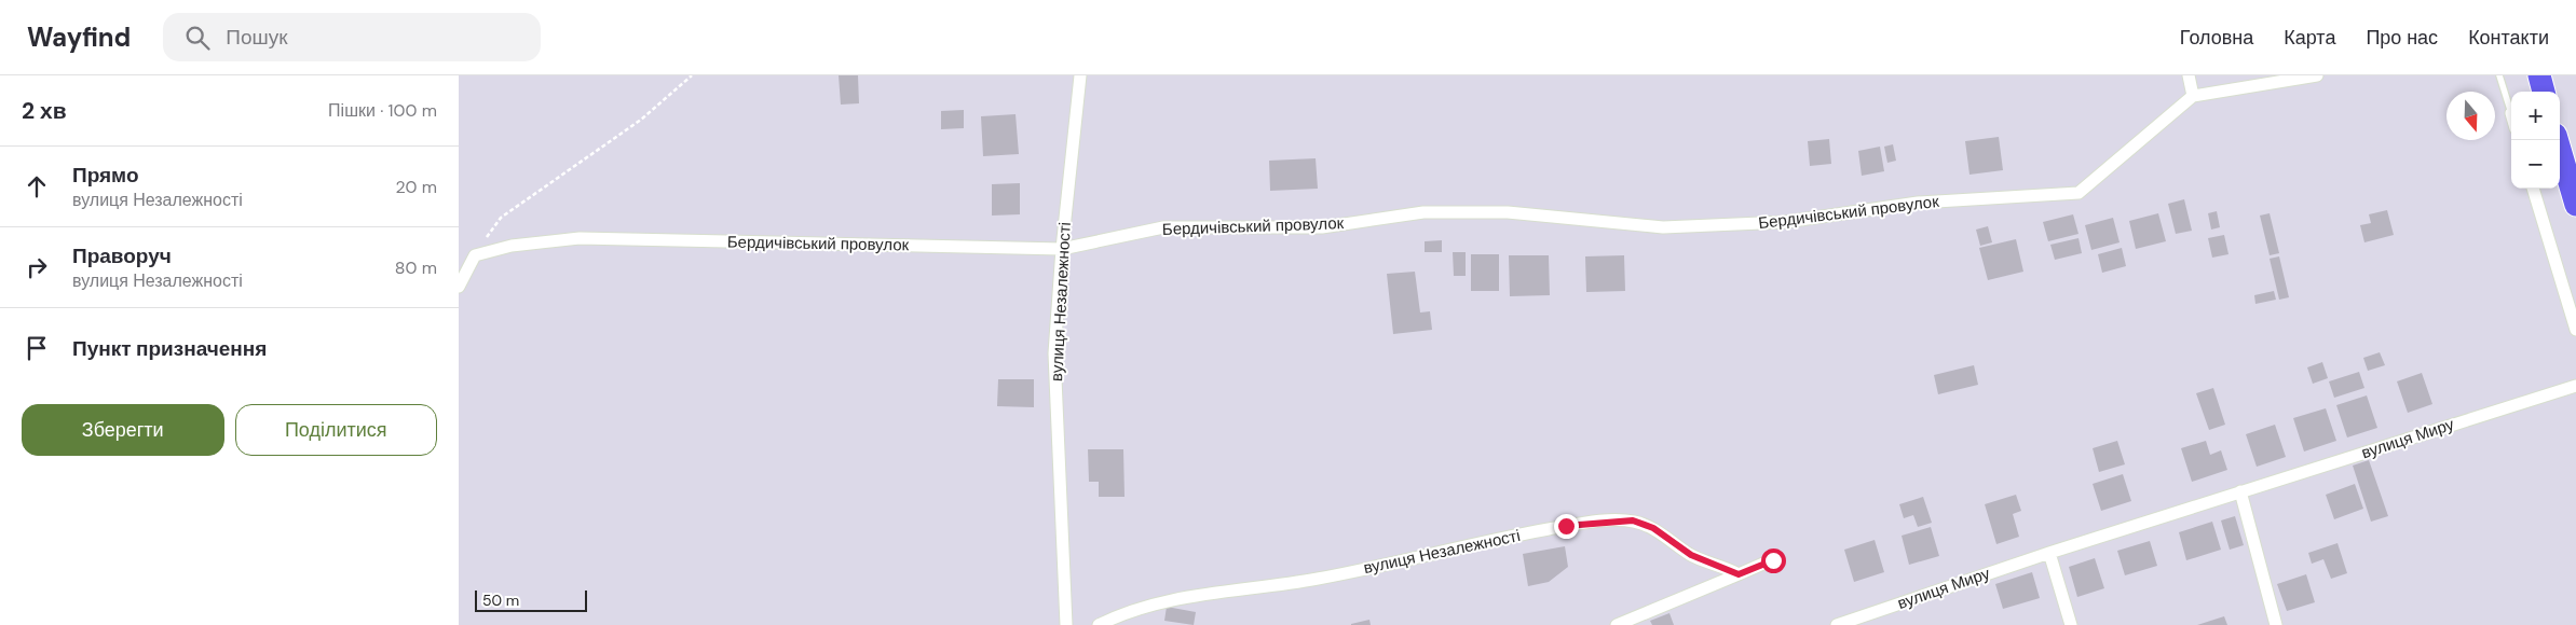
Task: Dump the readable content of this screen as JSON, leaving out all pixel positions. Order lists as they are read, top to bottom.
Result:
{
  "streets": {
    "street": ["Бердичівський провулок", "вулиця Незалежності", "вулиця Миру"]
  },
  "crossings": [
    ["Бердичівський провулок", "вулиця Незалежності"]
  ],
  "scale_bar": "50 m",
  "north": "bottom",
  "page": {
    "header": "Wayfind",
    "search": "Пошук",
    "nav": [
      "Головна",
      "Карта",
      "Про нас",
      "Контакти"
    ],
    "heading": ["2 хв", "Пішки · 100 m"],
    "map_buttons": ["+", "−"],
    "list": [
      ["Прямо", "вулиця Незалежності", "20 m"],
      ["Праворуч", "вулиця Незалежності", "80 m"],
      "Пункт призначення"
    ],
    "buttons": ["Зберегти", "Поділитися"],
    "scale": "50 m"
  }
}
